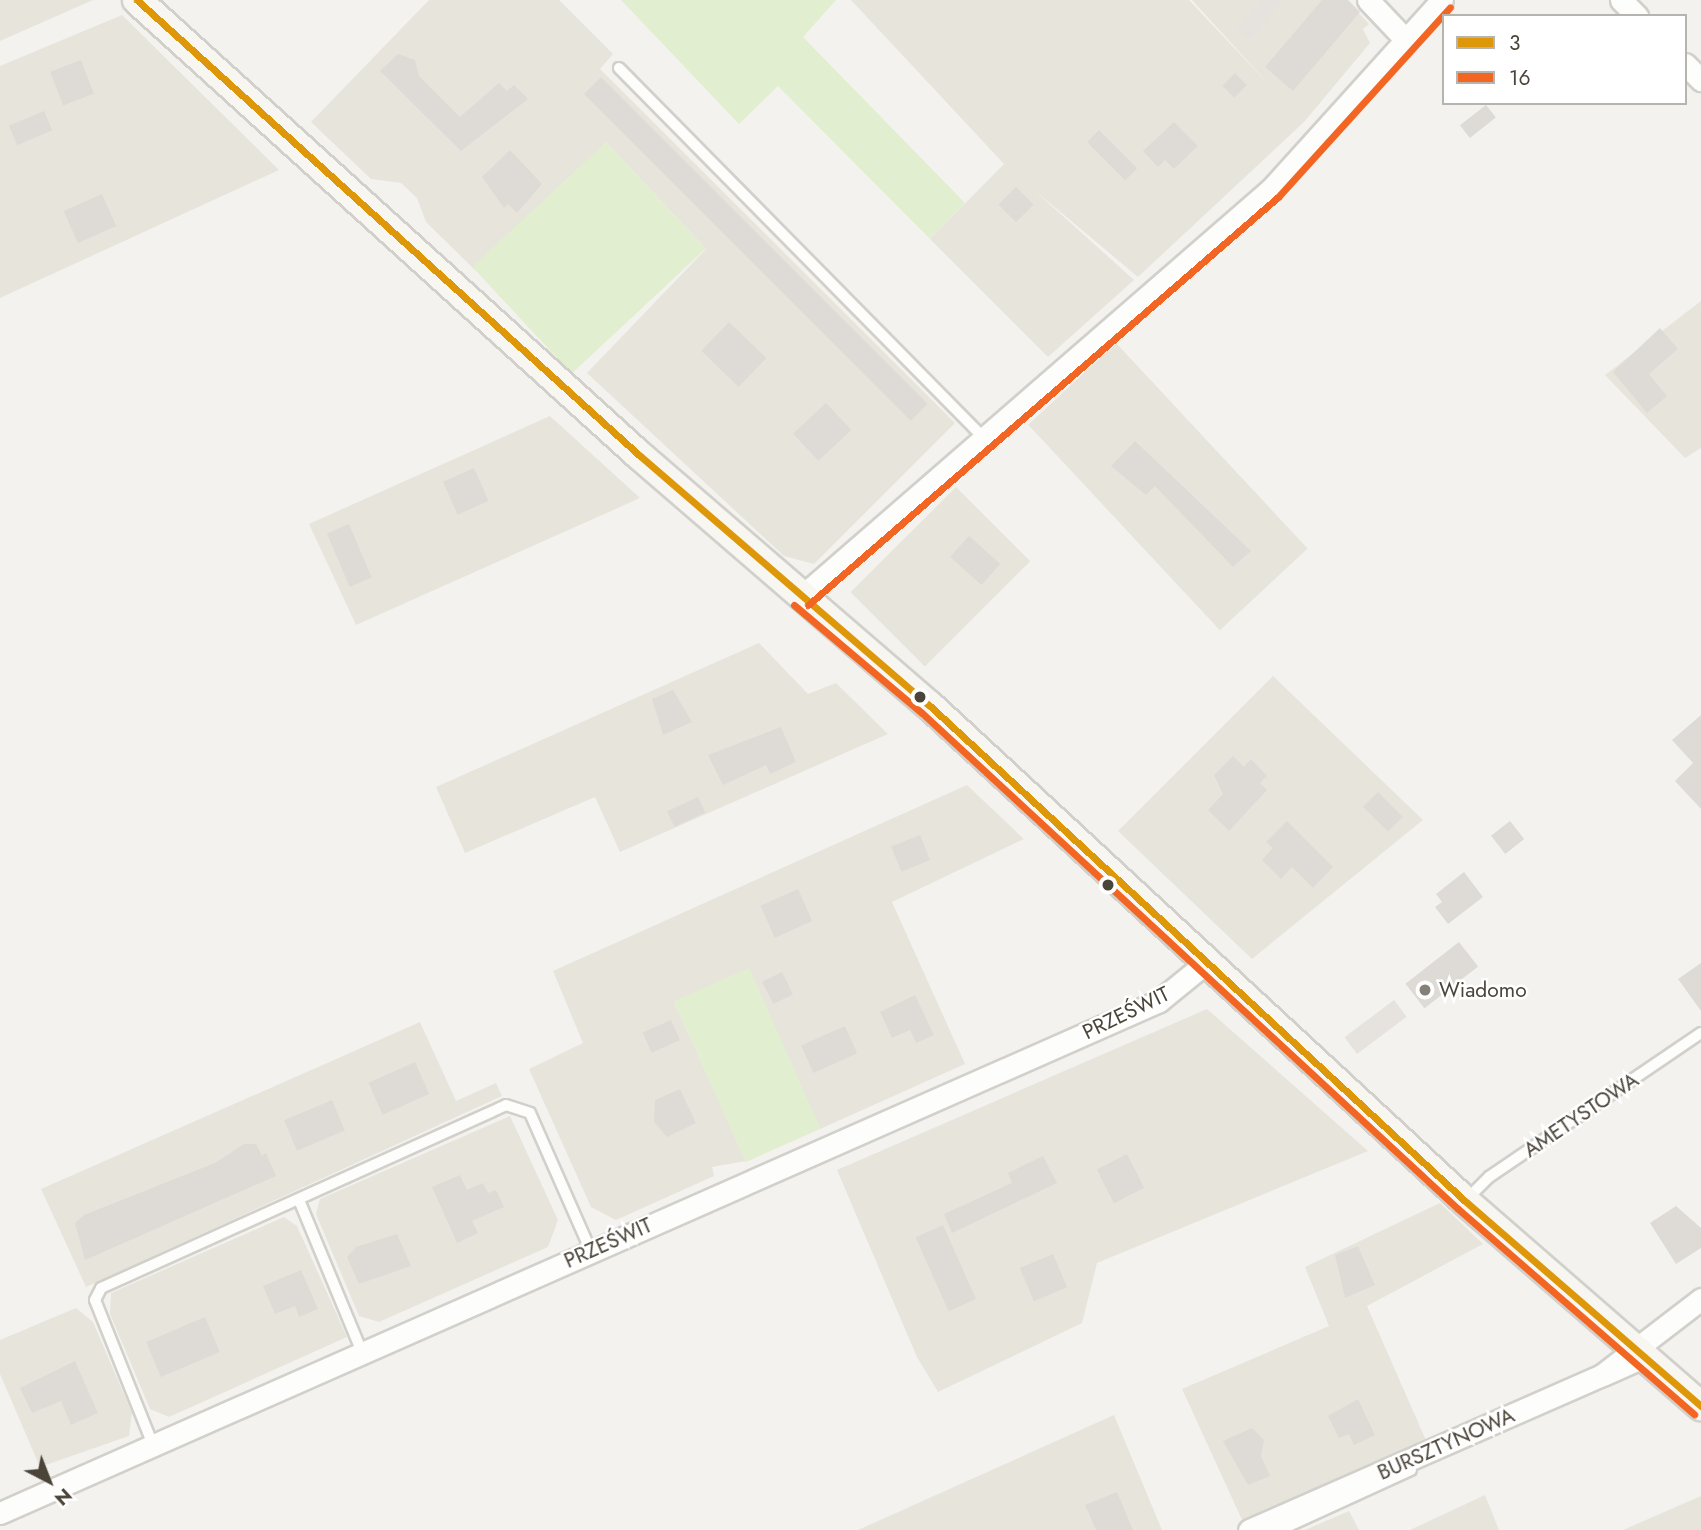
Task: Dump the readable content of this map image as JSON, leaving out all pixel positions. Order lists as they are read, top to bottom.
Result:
{
  "streets": {
    "street": ["PRZEŚWIT", "BURSZTYNOWA"],
    "lane": ["AMETYSTOWA"]
  },
  "places": ["Wiadomo"],
  "lines": ["transit line 3", "transit line 16"],
  "legend": ["3", "16"],
  "north": "bottom right"
}
